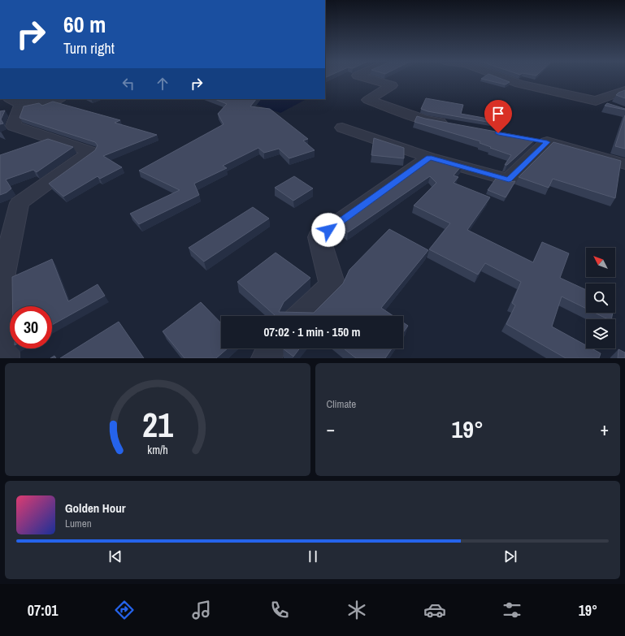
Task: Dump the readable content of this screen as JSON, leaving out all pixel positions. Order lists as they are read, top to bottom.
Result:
{
  "north": "top left",
  "page": {
    "turn": ["60 m", "Turn right"],
    "limit": "30",
    "trip": "07:02 · 1 min · 150 m",
    "tile": "Climate",
    "heat": ["−", "19°", "+"],
    "song": ["Golden Hour", "Lumen"],
    "tabs": ["07:01", "19°"],
    "gauge": ["21", "km/h"]
  }
}
